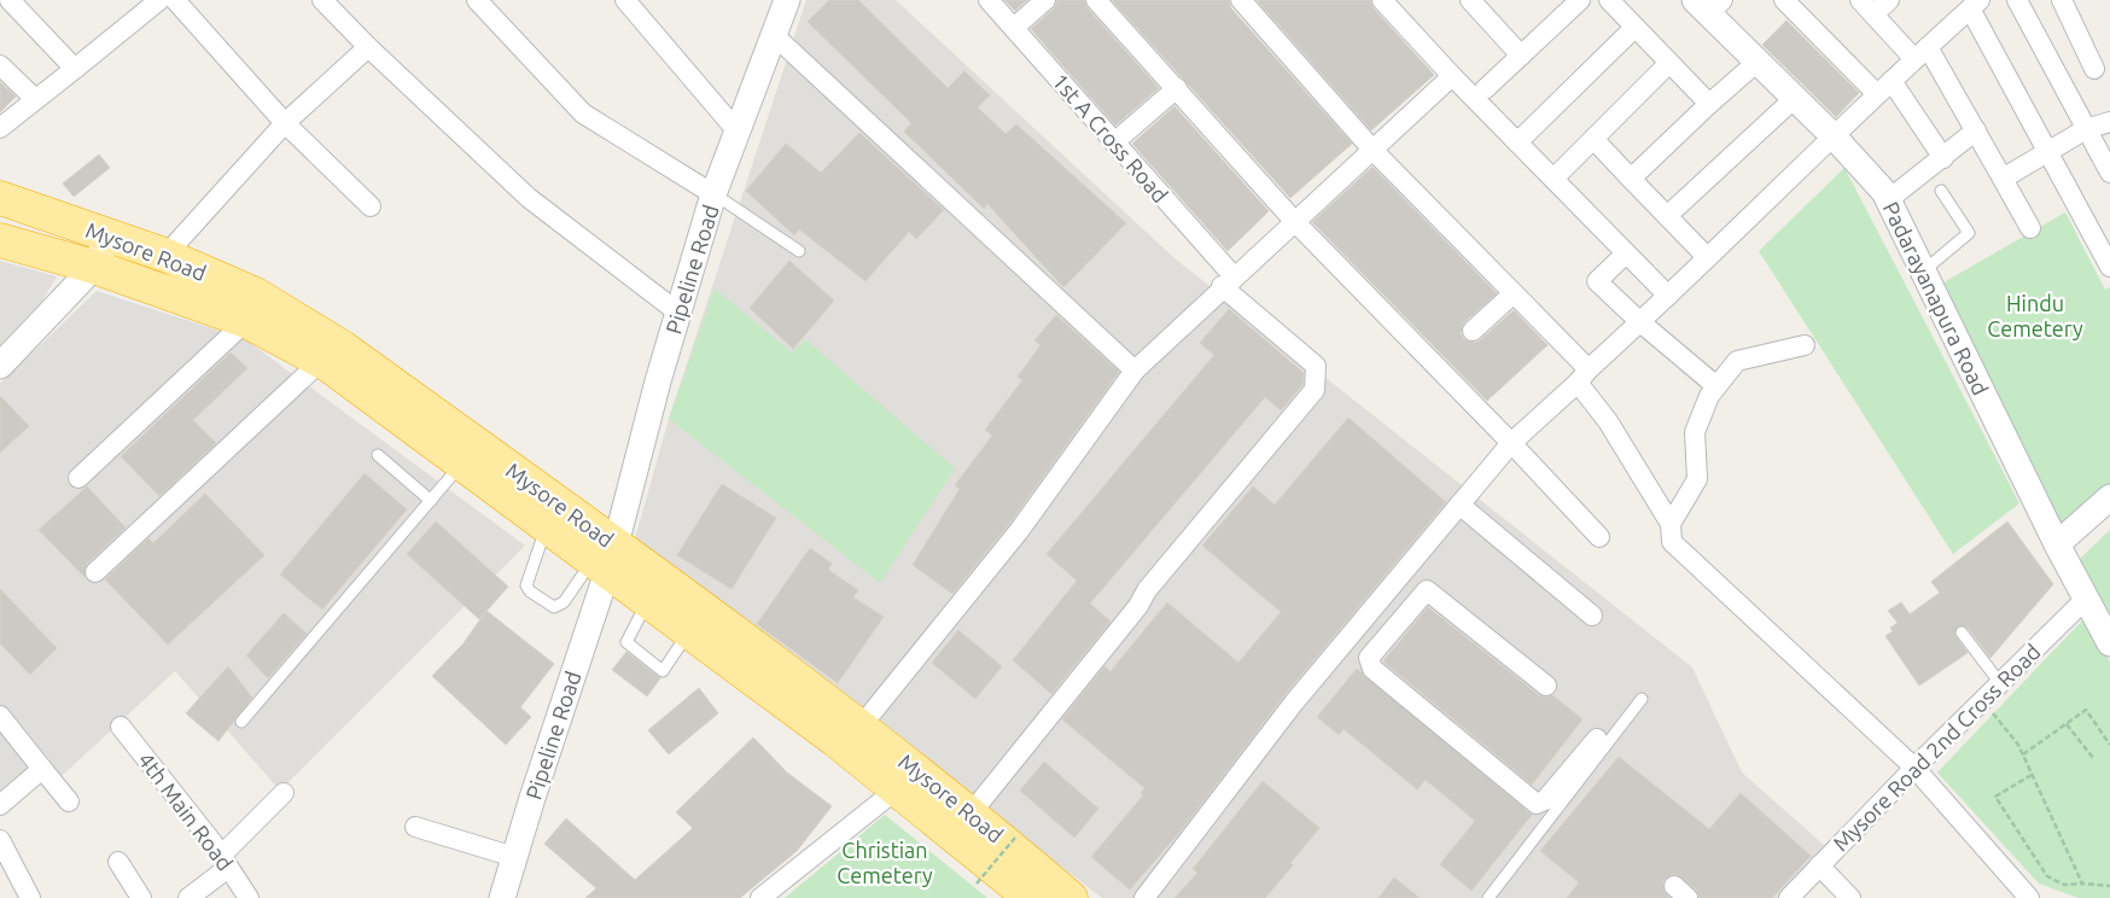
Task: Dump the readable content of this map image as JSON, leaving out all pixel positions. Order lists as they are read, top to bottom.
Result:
{
  "streets": {
    "highway": ["Mysore Road"],
    "street": [
      "1st A Cross Road",
      "Pipeline Road",
      "Padarayanapura Road",
      "Mysore Road 2nd Cross Road",
      "4th Main Road"
    ]
  },
  "crossings": [
    ["1st A Cross Road", "Mysore Road"],
    ["Mysore Road", "Pipeline Road"],
    ["Padarayanapura Road", "Mysore Road 2nd Cross Road"]
  ],
  "parks": ["Hindu Cemetery", "Christian Cemetery"]
}
